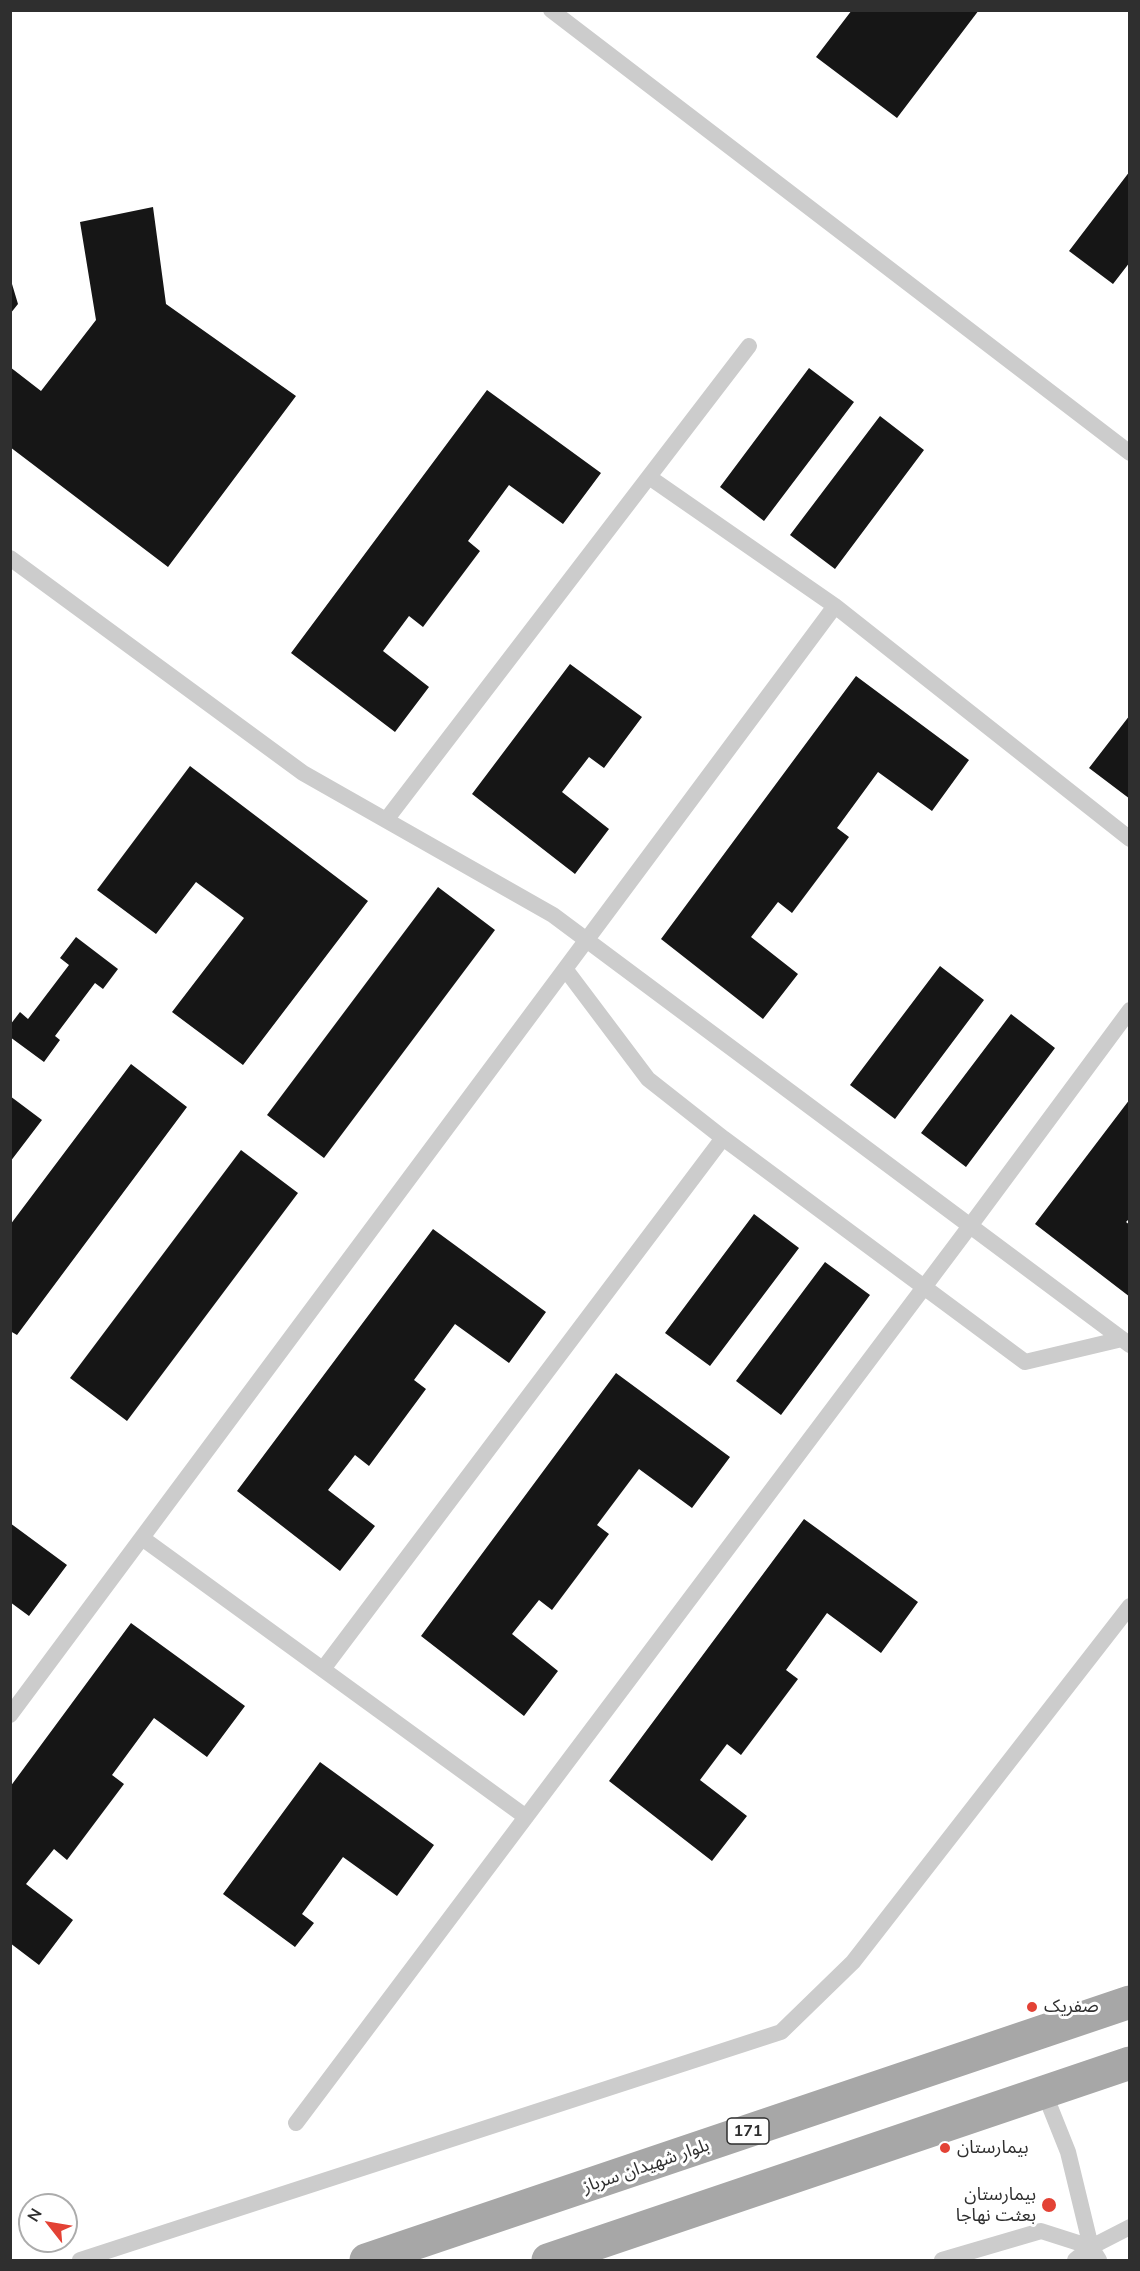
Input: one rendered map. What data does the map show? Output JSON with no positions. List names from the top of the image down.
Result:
{
  "streets": {
    "main road": ["171", "بلوار شهیدان سرباز"]
  },
  "places": ["صفریک", "بیمارستان", "بیمارستان بعثت نهاجا"],
  "north": "top left"
}
